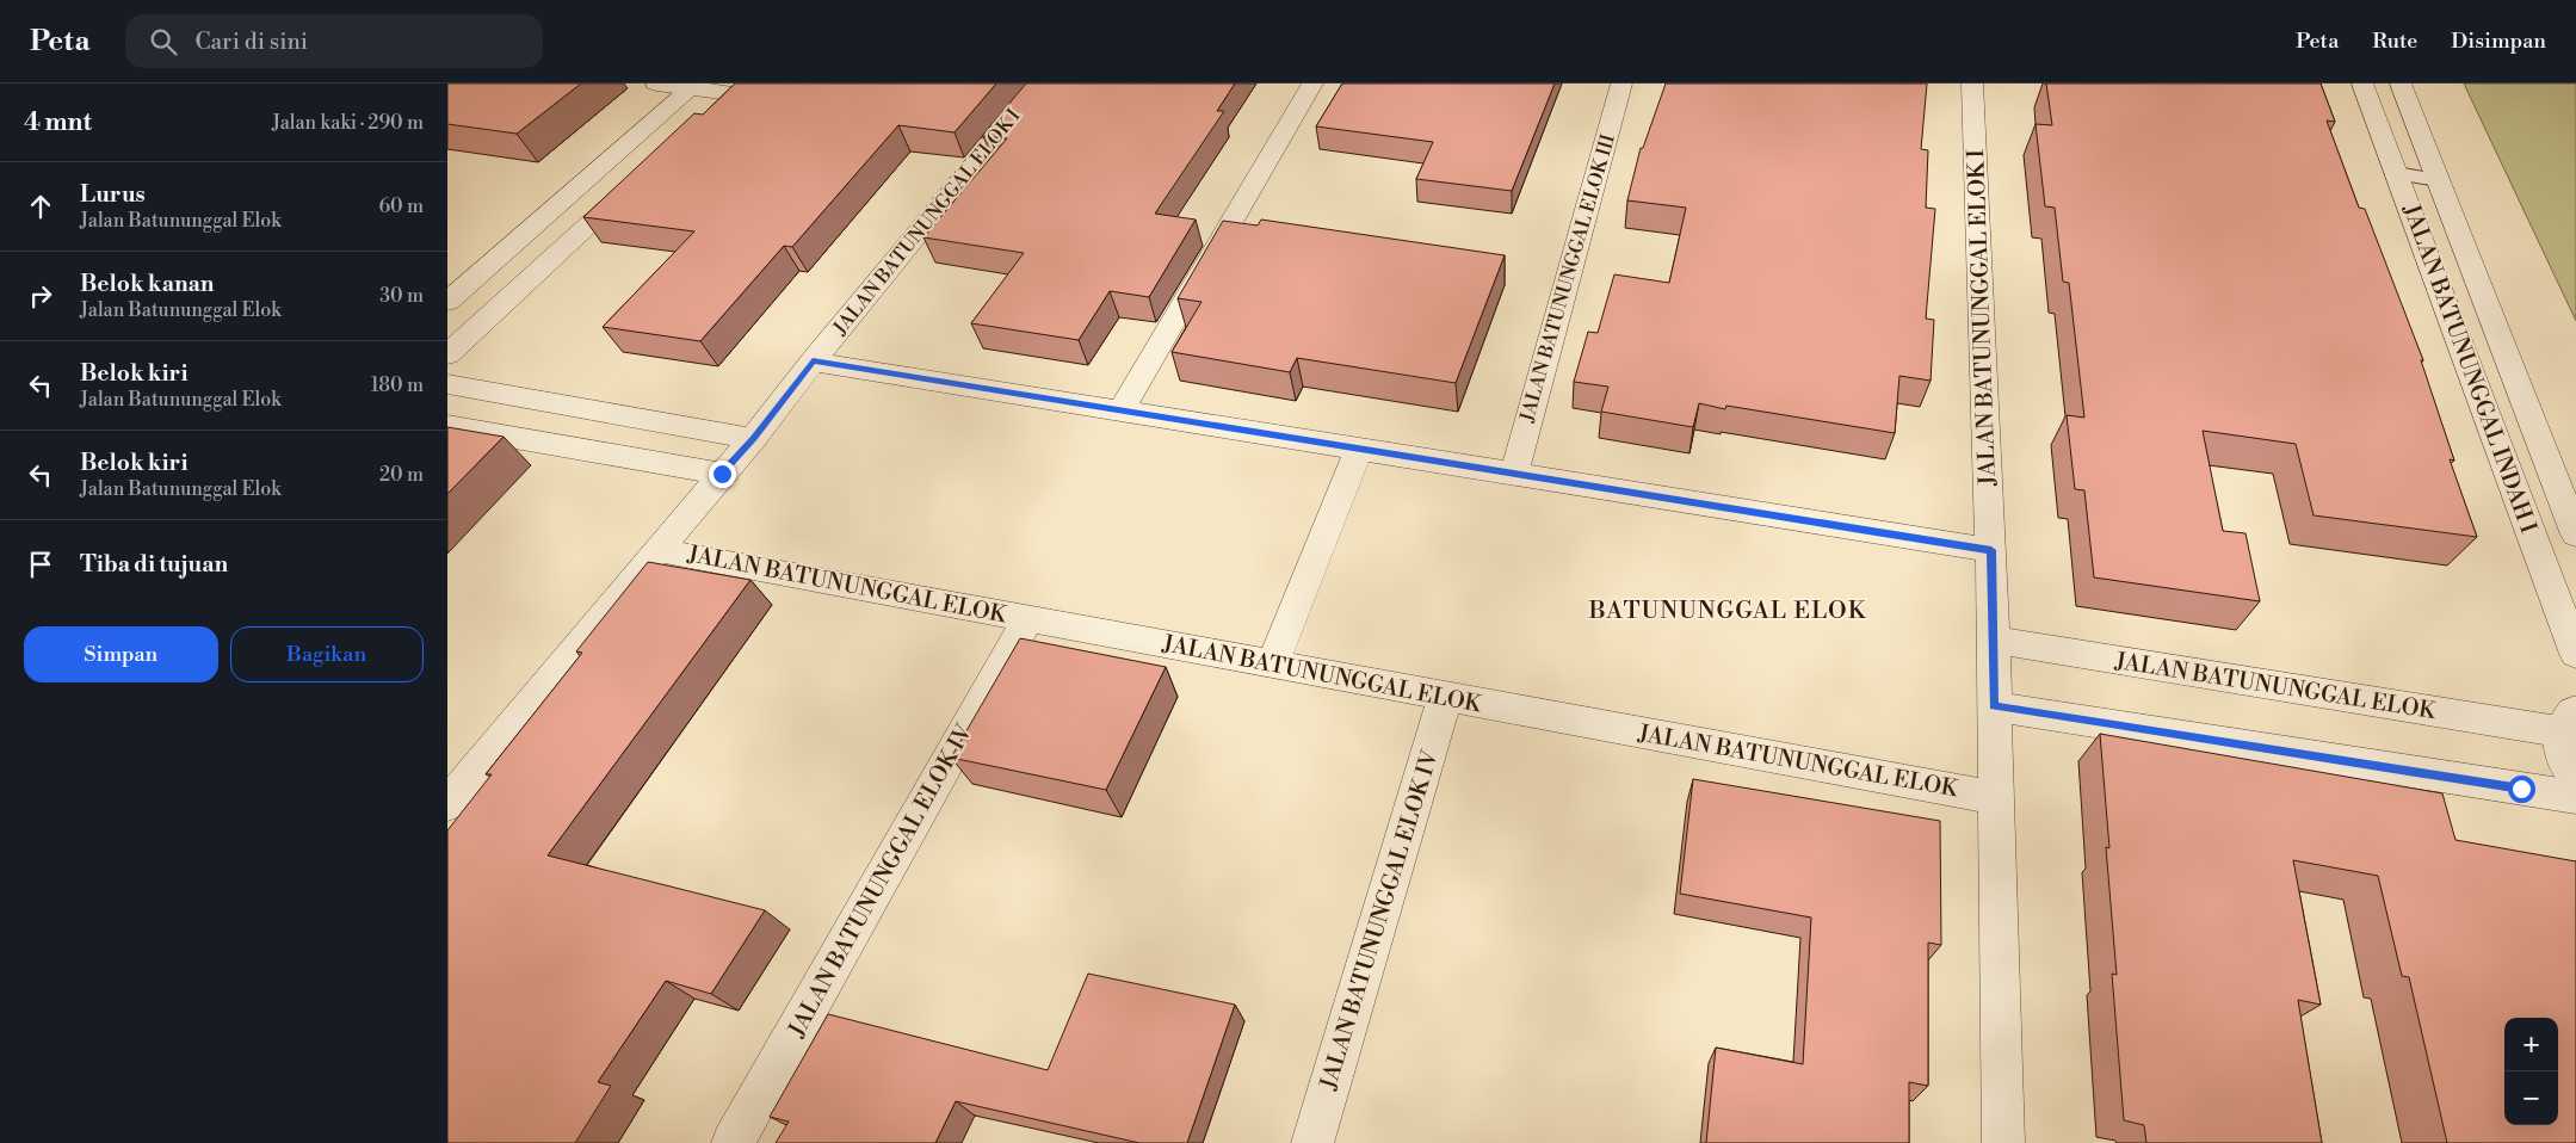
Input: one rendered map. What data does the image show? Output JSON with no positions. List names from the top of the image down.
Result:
{
  "streets": {
    "street": [
      "JALAN BATUNUNGGAL ELOK I",
      "JALAN BATUNUNGGAL ELOK III",
      "JALAN BATUNUNGGAL INDAH I",
      "JALAN BATUNUNGGAL ELOK",
      "JALAN BATUNUNGGAL ELOK IV"
    ]
  },
  "crossings": [
    ["JALAN BATUNUNGGAL ELOK I", "JALAN BATUNUNGGAL ELOK"],
    ["JALAN BATUNUNGGAL ELOK", "JALAN BATUNUNGGAL ELOK IV"]
  ],
  "districts": ["BATUNUNGGAL ELOK"],
  "page": {
    "header": "Peta",
    "search": "Cari di sini",
    "nav": ["Peta", "Rute", "Disimpan"],
    "heading": ["4 mnt", "Jalan kaki · 290 m"],
    "list": [
      ["Lurus", "Jalan Batununggal Elok", "60 m"],
      ["Belok kanan", "Jalan Batununggal Elok", "30 m"],
      ["Belok kiri", "Jalan Batununggal Elok", "180 m"],
      ["Belok kiri", "Jalan Batununggal Elok", "20 m"],
      "Tiba di tujuan"
    ],
    "buttons": ["Simpan", "Bagikan"],
    "map_buttons": ["+", "−"]
  }
}
